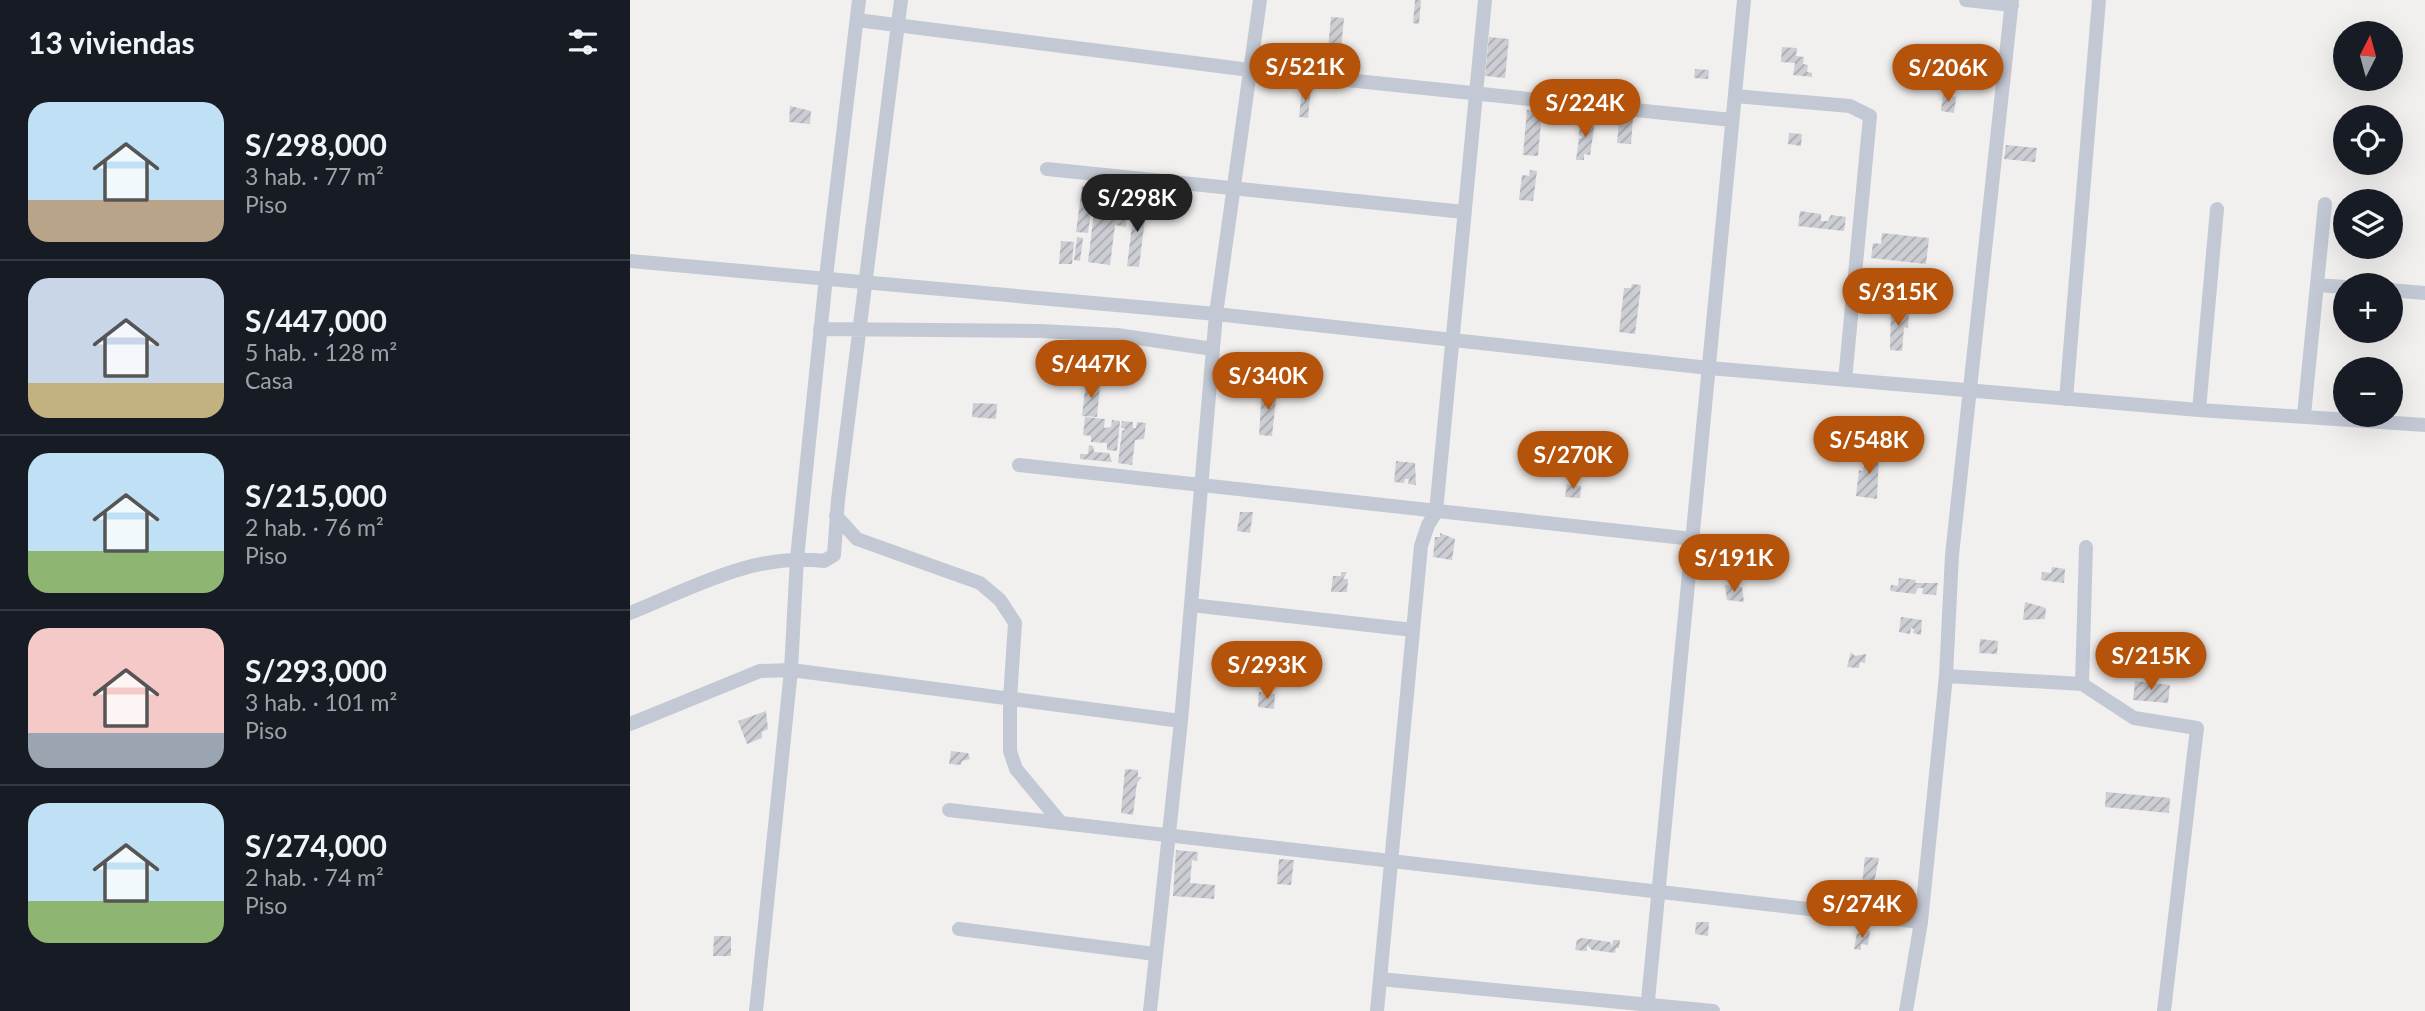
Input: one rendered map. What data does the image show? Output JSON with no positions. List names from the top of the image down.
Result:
{
  "north": "top",
  "page": {
    "heading": "13 viviendas",
    "map_buttons": ["+", "−"],
    "price": [
      "S/521K",
      "S/206K",
      "S/224K",
      "S/298K",
      "S/315K",
      "S/447K",
      "S/340K",
      "S/548K",
      "S/270K",
      "S/191K",
      "S/215K",
      "S/293K",
      "S/274K"
    ],
    "list": [
      {
        "name": "S/298,000",
        "note": "3 hab. · 77 m² · Piso"
      },
      {
        "name": "S/447,000",
        "note": "5 hab. · 128 m² · Casa"
      },
      {
        "name": "S/215,000",
        "note": "2 hab. · 76 m² · Piso"
      },
      {
        "name": "S/293,000",
        "note": "3 hab. · 101 m² · Piso"
      },
      {
        "name": "S/274,000",
        "note": "2 hab. · 74 m² · Piso"
      }
    ]
  }
}
